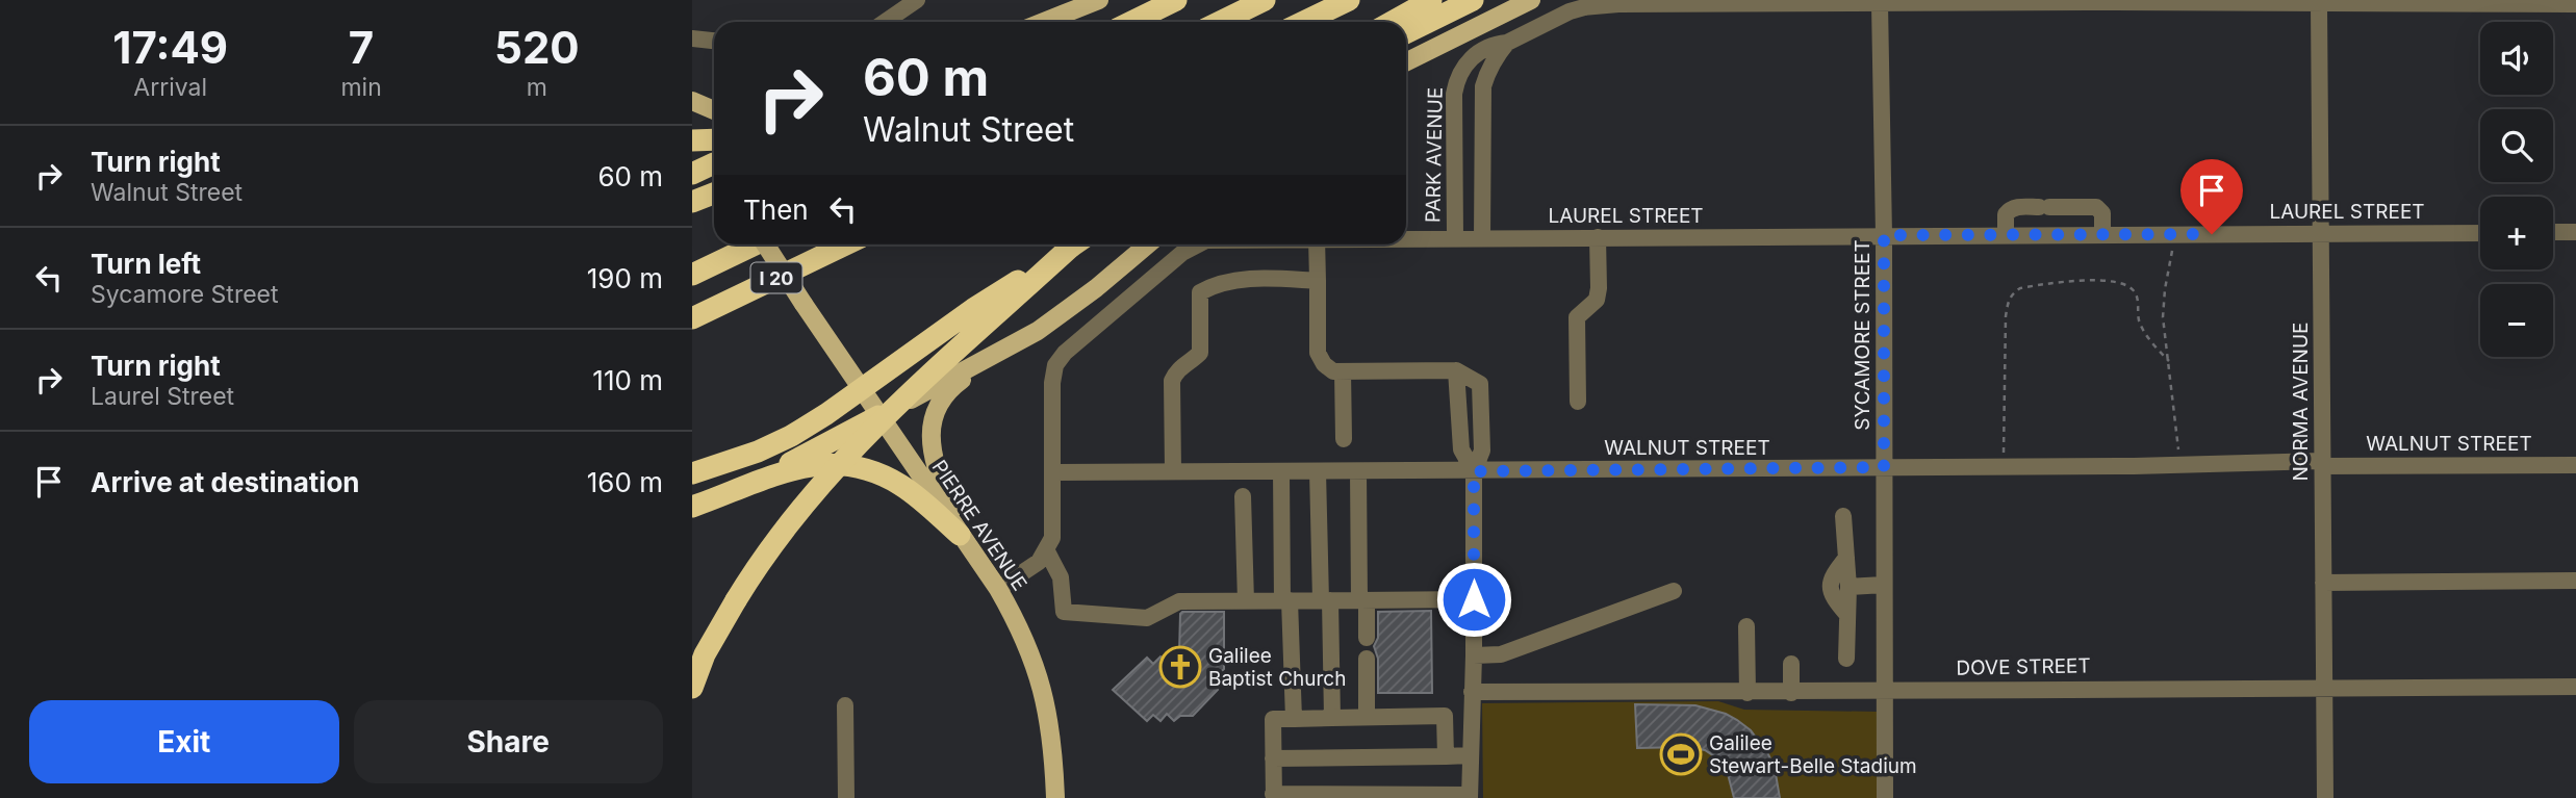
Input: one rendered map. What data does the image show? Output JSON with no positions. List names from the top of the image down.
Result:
{
  "streets": {
    "highway": ["I 20"],
    "main road": ["PIERRE AVENUE"],
    "street": [
      "PARK AVENUE",
      "LAUREL STREET",
      "SYCAMORE STREET",
      "NORMA AVENUE",
      "WALNUT STREET",
      "DOVE STREET"
    ]
  },
  "crossings": [
    ["PARK AVENUE", "LAUREL STREET"],
    ["PARK AVENUE", "SYCAMORE STREET"],
    ["PARK AVENUE", "NORMA AVENUE"],
    ["LAUREL STREET", "SYCAMORE STREET"],
    ["LAUREL STREET", "NORMA AVENUE"],
    ["LAUREL STREET", "WALNUT STREET"],
    ["SYCAMORE STREET", "WALNUT STREET"],
    ["SYCAMORE STREET", "DOVE STREET"],
    ["NORMA AVENUE", "WALNUT STREET"],
    ["NORMA AVENUE", "DOVE STREET"]
  ],
  "places": {
    "church": ["Galilee Baptist Church"],
    "sports": ["Galilee Stewart-Belle Stadium"]
  },
  "page": {
    "eta": [
      "17:49",
      "Arrival",
      "7",
      "min",
      "520",
      "m"
    ],
    "map_buttons": ["+", "−"],
    "turn": ["60 m", "Walnut Street"],
    "list": [
      {
        "name": "Turn right",
        "note": "Walnut Street",
        "value": "60 m"
      },
      {
        "name": "Turn left",
        "note": "Sycamore Street",
        "value": "190 m"
      },
      {
        "name": "Turn right",
        "note": "Laurel Street",
        "value": "110 m"
      },
      {
        "name": "Arrive at destination",
        "value": "160 m"
      }
    ],
    "then": "Then",
    "buttons": ["Exit", "Share"]
  }
}
